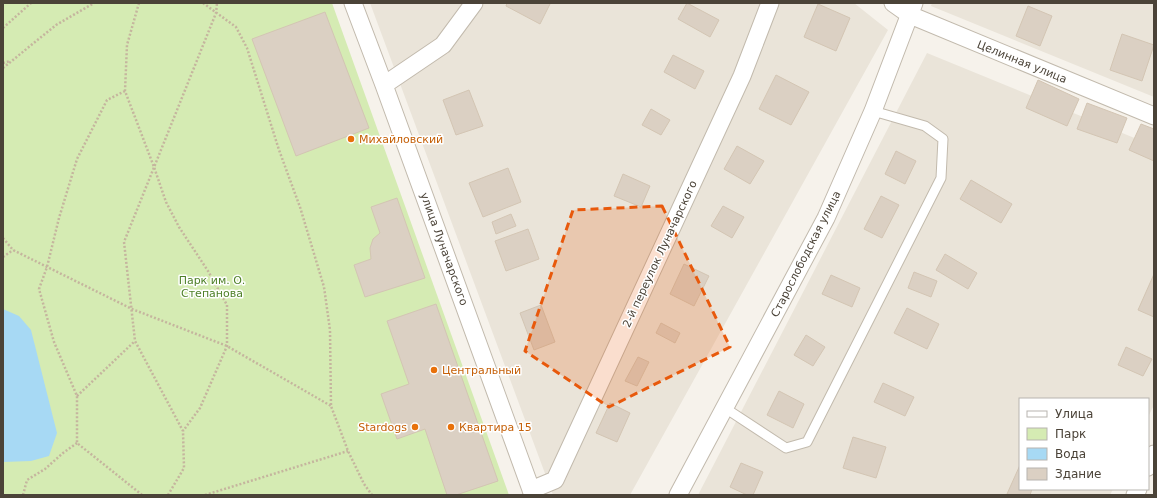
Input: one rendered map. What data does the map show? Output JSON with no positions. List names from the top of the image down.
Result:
{
  "streets": {
    "street": [
      "Целинная улица",
      "улица Луначарского",
      "2-й переулок Луначарского",
      "Старослободская улица"
    ]
  },
  "crossings": [
    ["Целинная улица", "Старослободская улица"],
    ["улица Луначарского", "2-й переулок Луначарского"]
  ],
  "parks": ["Парк им. О. Степанова"],
  "places": [
    "Михайловский",
    "Центральный",
    "Stardogs",
    "Квартира 15"
  ],
  "legend": [
    "Улица",
    "Парк",
    "Вода",
    "Здание"
  ]
}
